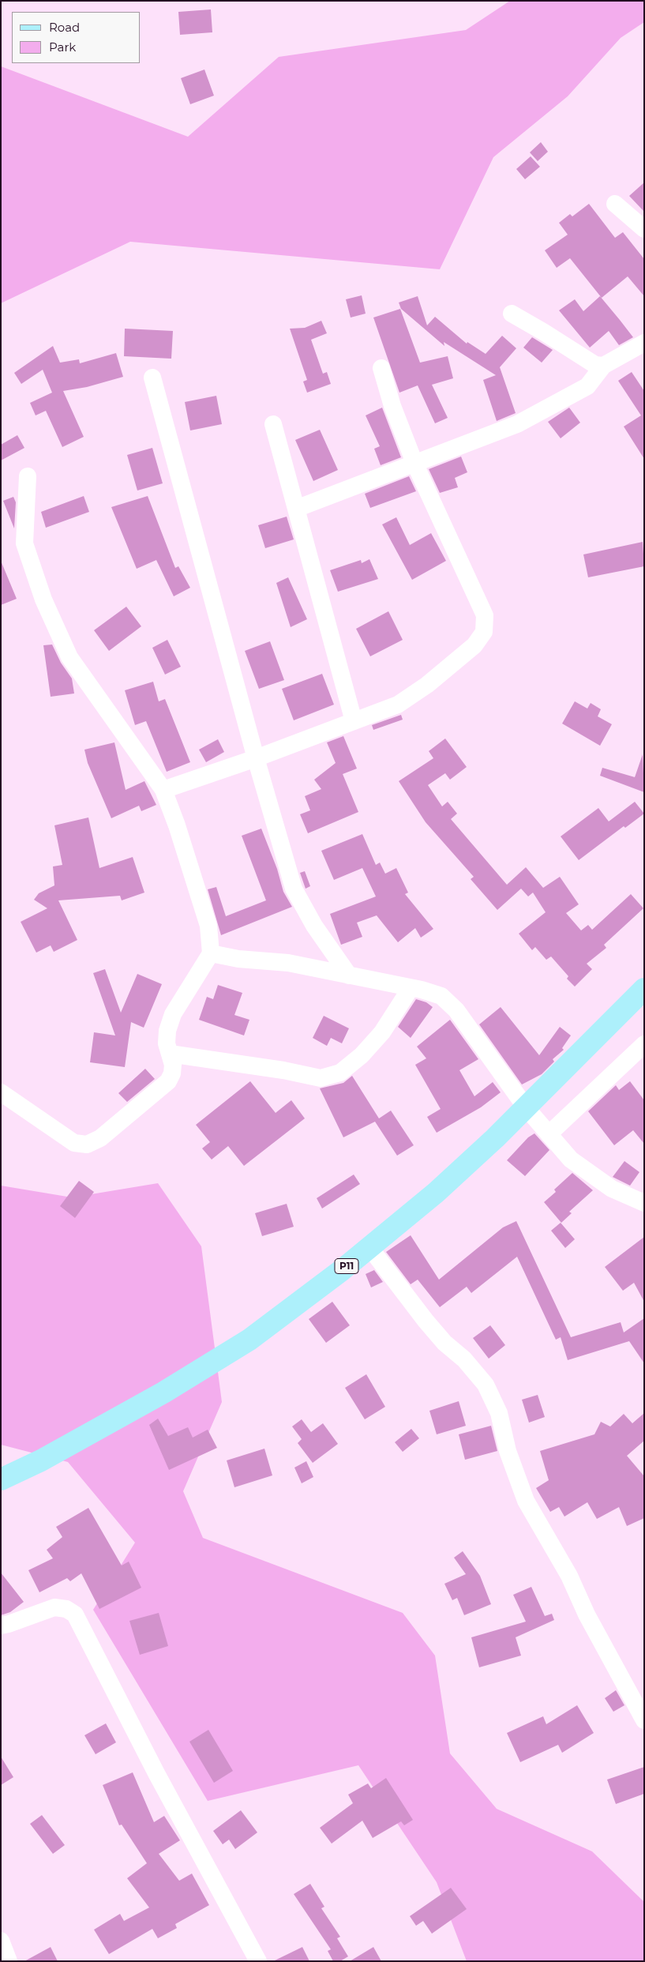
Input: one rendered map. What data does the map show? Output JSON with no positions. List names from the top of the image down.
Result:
{
  "streets": {
    "main road": ["P11"]
  },
  "legend": ["Road", "Park"]
}
